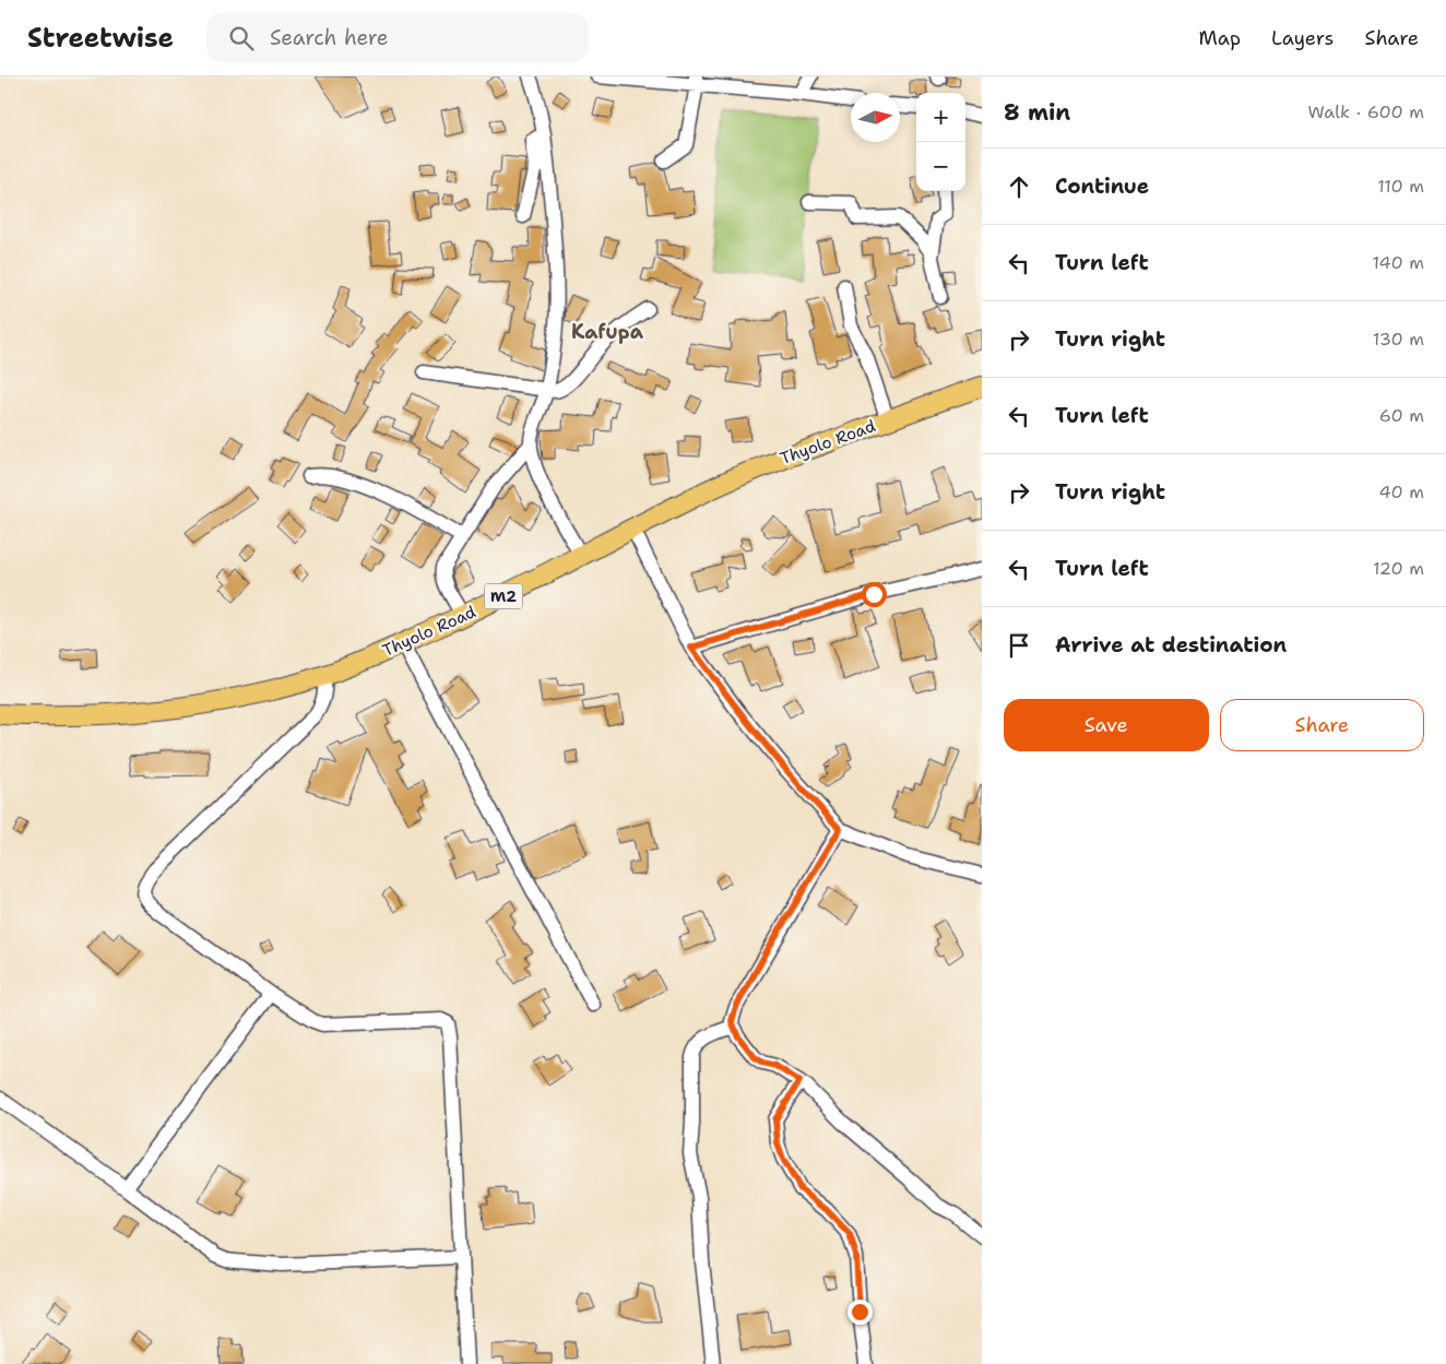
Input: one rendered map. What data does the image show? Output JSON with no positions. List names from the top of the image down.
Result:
{
  "streets": {
    "highway": ["Thyolo Road", "M2"]
  },
  "districts": ["Kafupa"],
  "north": "right",
  "page": {
    "header": "Streetwise",
    "search": "Search here",
    "nav": ["Map", "Layers", "Share"],
    "heading": ["8 min", "Walk · 600 m"],
    "map_buttons": ["+", "−"],
    "list": [
      ["Continue", "110 m"],
      ["Turn left", "140 m"],
      ["Turn right", "130 m"],
      ["Turn left", "60 m"],
      ["Turn right", "40 m"],
      ["Turn left", "120 m"],
      "Arrive at destination"
    ],
    "buttons": ["Save", "Share"]
  }
}
